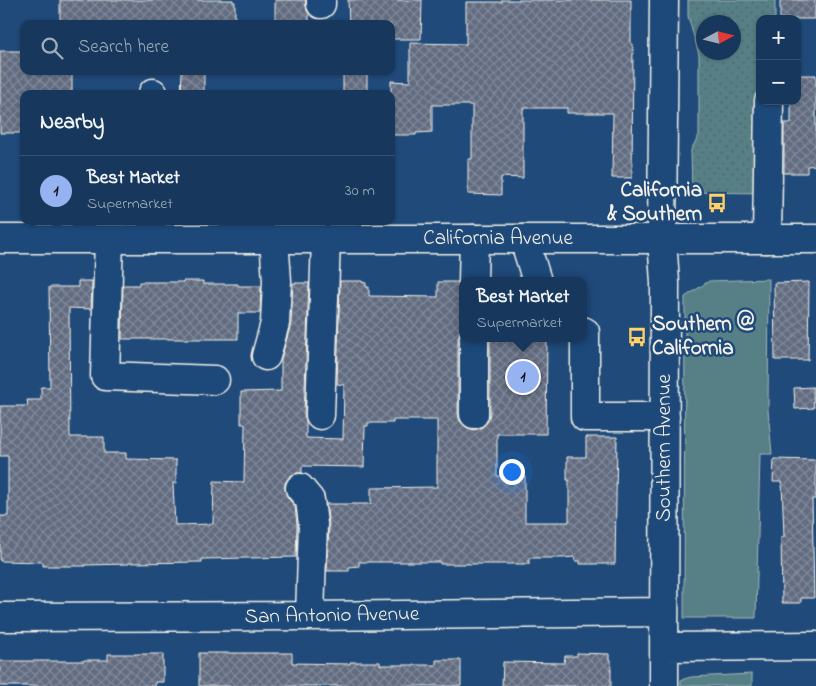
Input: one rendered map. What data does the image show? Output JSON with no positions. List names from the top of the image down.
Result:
{
  "streets": {
    "street": ["California Avenue", "Southern Avenue", "San Antonio Avenue"]
  },
  "crossings": [
    ["California Avenue", "Southern Avenue"],
    ["Southern Avenue", "San Antonio Avenue"]
  ],
  "places": {
    "bus stop": ["California & Southern", "Southern @ California"]
  },
  "north": "right",
  "page": {
    "map_buttons": ["+", "−"],
    "search": "Search here",
    "heading": "Nearby",
    "list": [
      {
        "mark": "1",
        "name": "Best Market",
        "note": "Supermarket",
        "value": "30 m"
      }
    ],
    "popup": ["Best Market", "Supermarket"],
    "pins": "1"
  }
}
